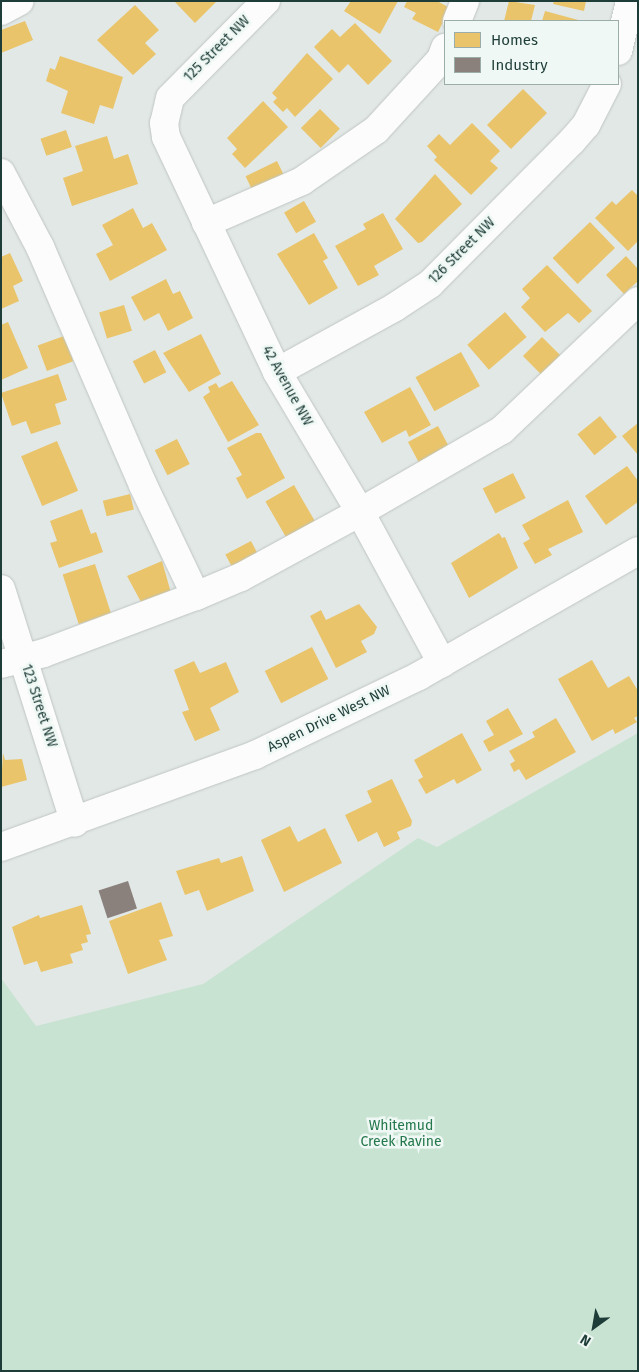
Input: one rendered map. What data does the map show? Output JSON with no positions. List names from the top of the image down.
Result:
{
  "streets": {
    "street": [
      "125 Street NW",
      "126 Street NW",
      "42 Avenue NW",
      "123 Street NW",
      "Aspen Drive West NW"
    ]
  },
  "crossings": [
    ["125 Street NW", "42 Avenue NW"],
    ["126 Street NW", "42 Avenue NW"],
    ["42 Avenue NW", "Aspen Drive West NW"],
    ["123 Street NW", "Aspen Drive West NW"]
  ],
  "parks": ["Whitemud Creek Ravine"],
  "legend": ["Homes", "Industry"],
  "north": "bottom left"
}
